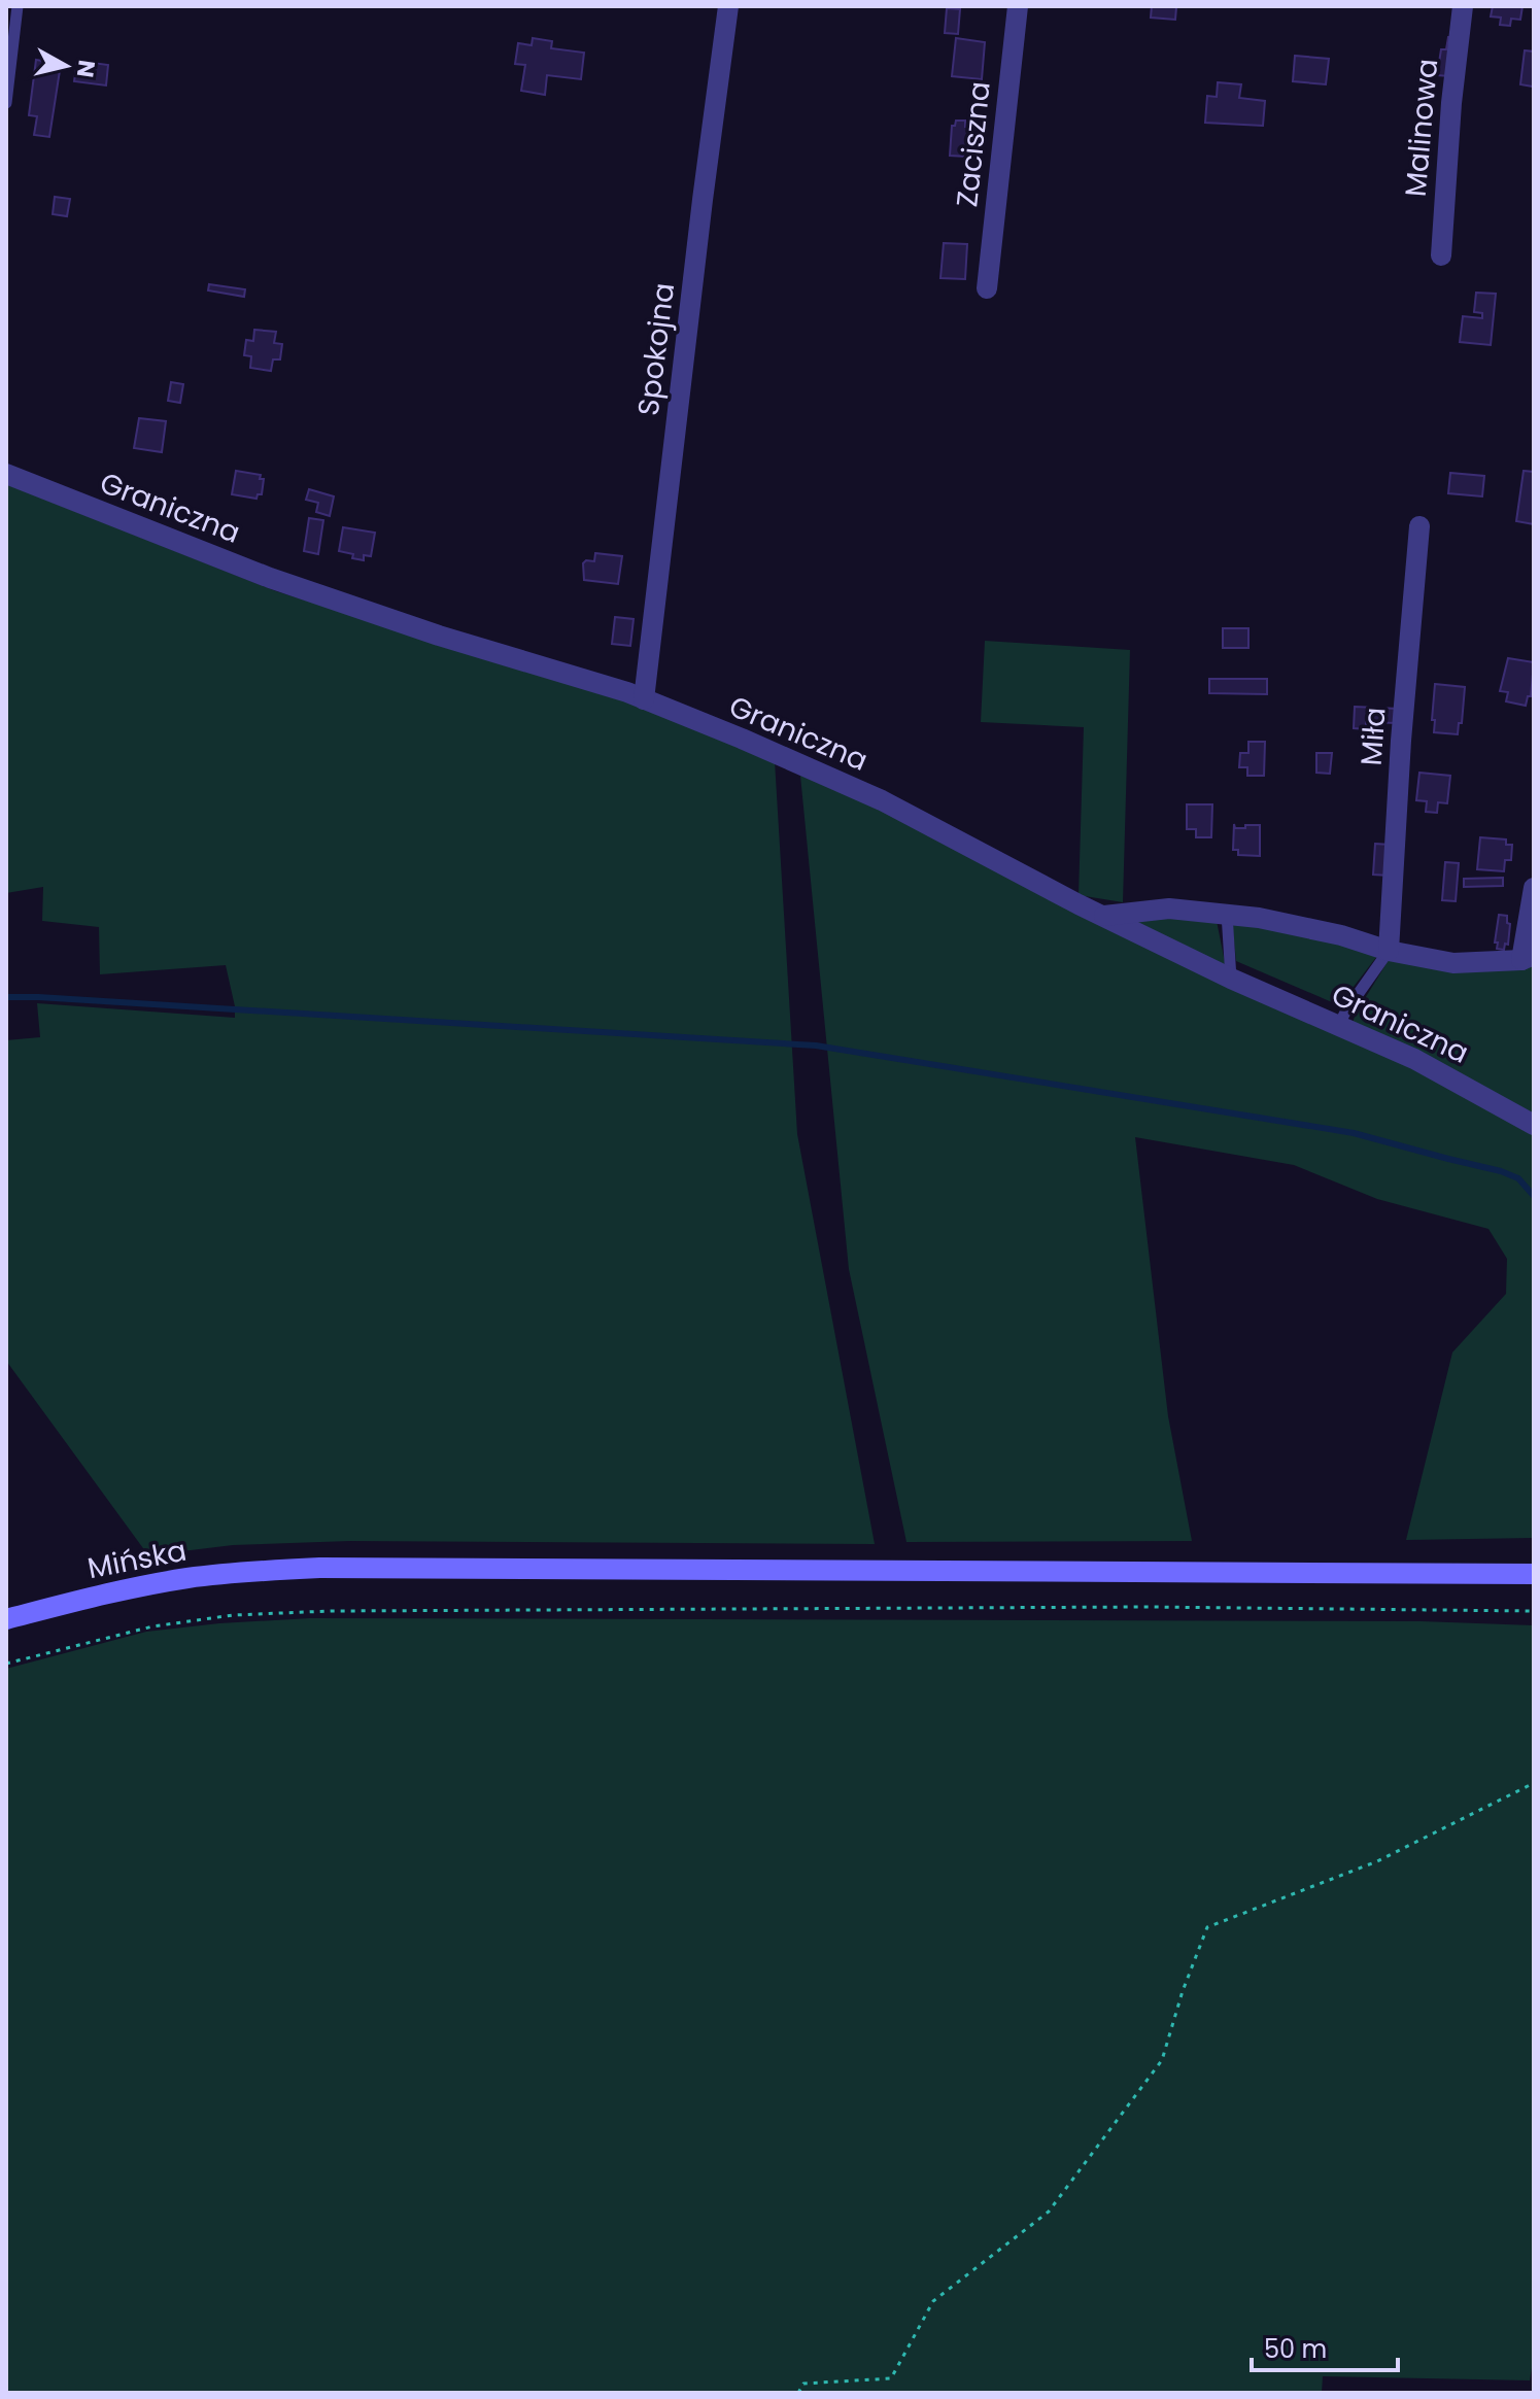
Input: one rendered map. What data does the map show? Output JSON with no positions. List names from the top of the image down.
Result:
{
  "streets": {
    "main road": ["Mińska"],
    "street": [
      "Malinowa",
      "Zaciszna",
      "Spokojna",
      "Graniczna",
      "Miła"
    ]
  },
  "crossings": [
    ["Spokojna", "Graniczna"]
  ],
  "scale_bar": "50 m",
  "north": "right"
}
